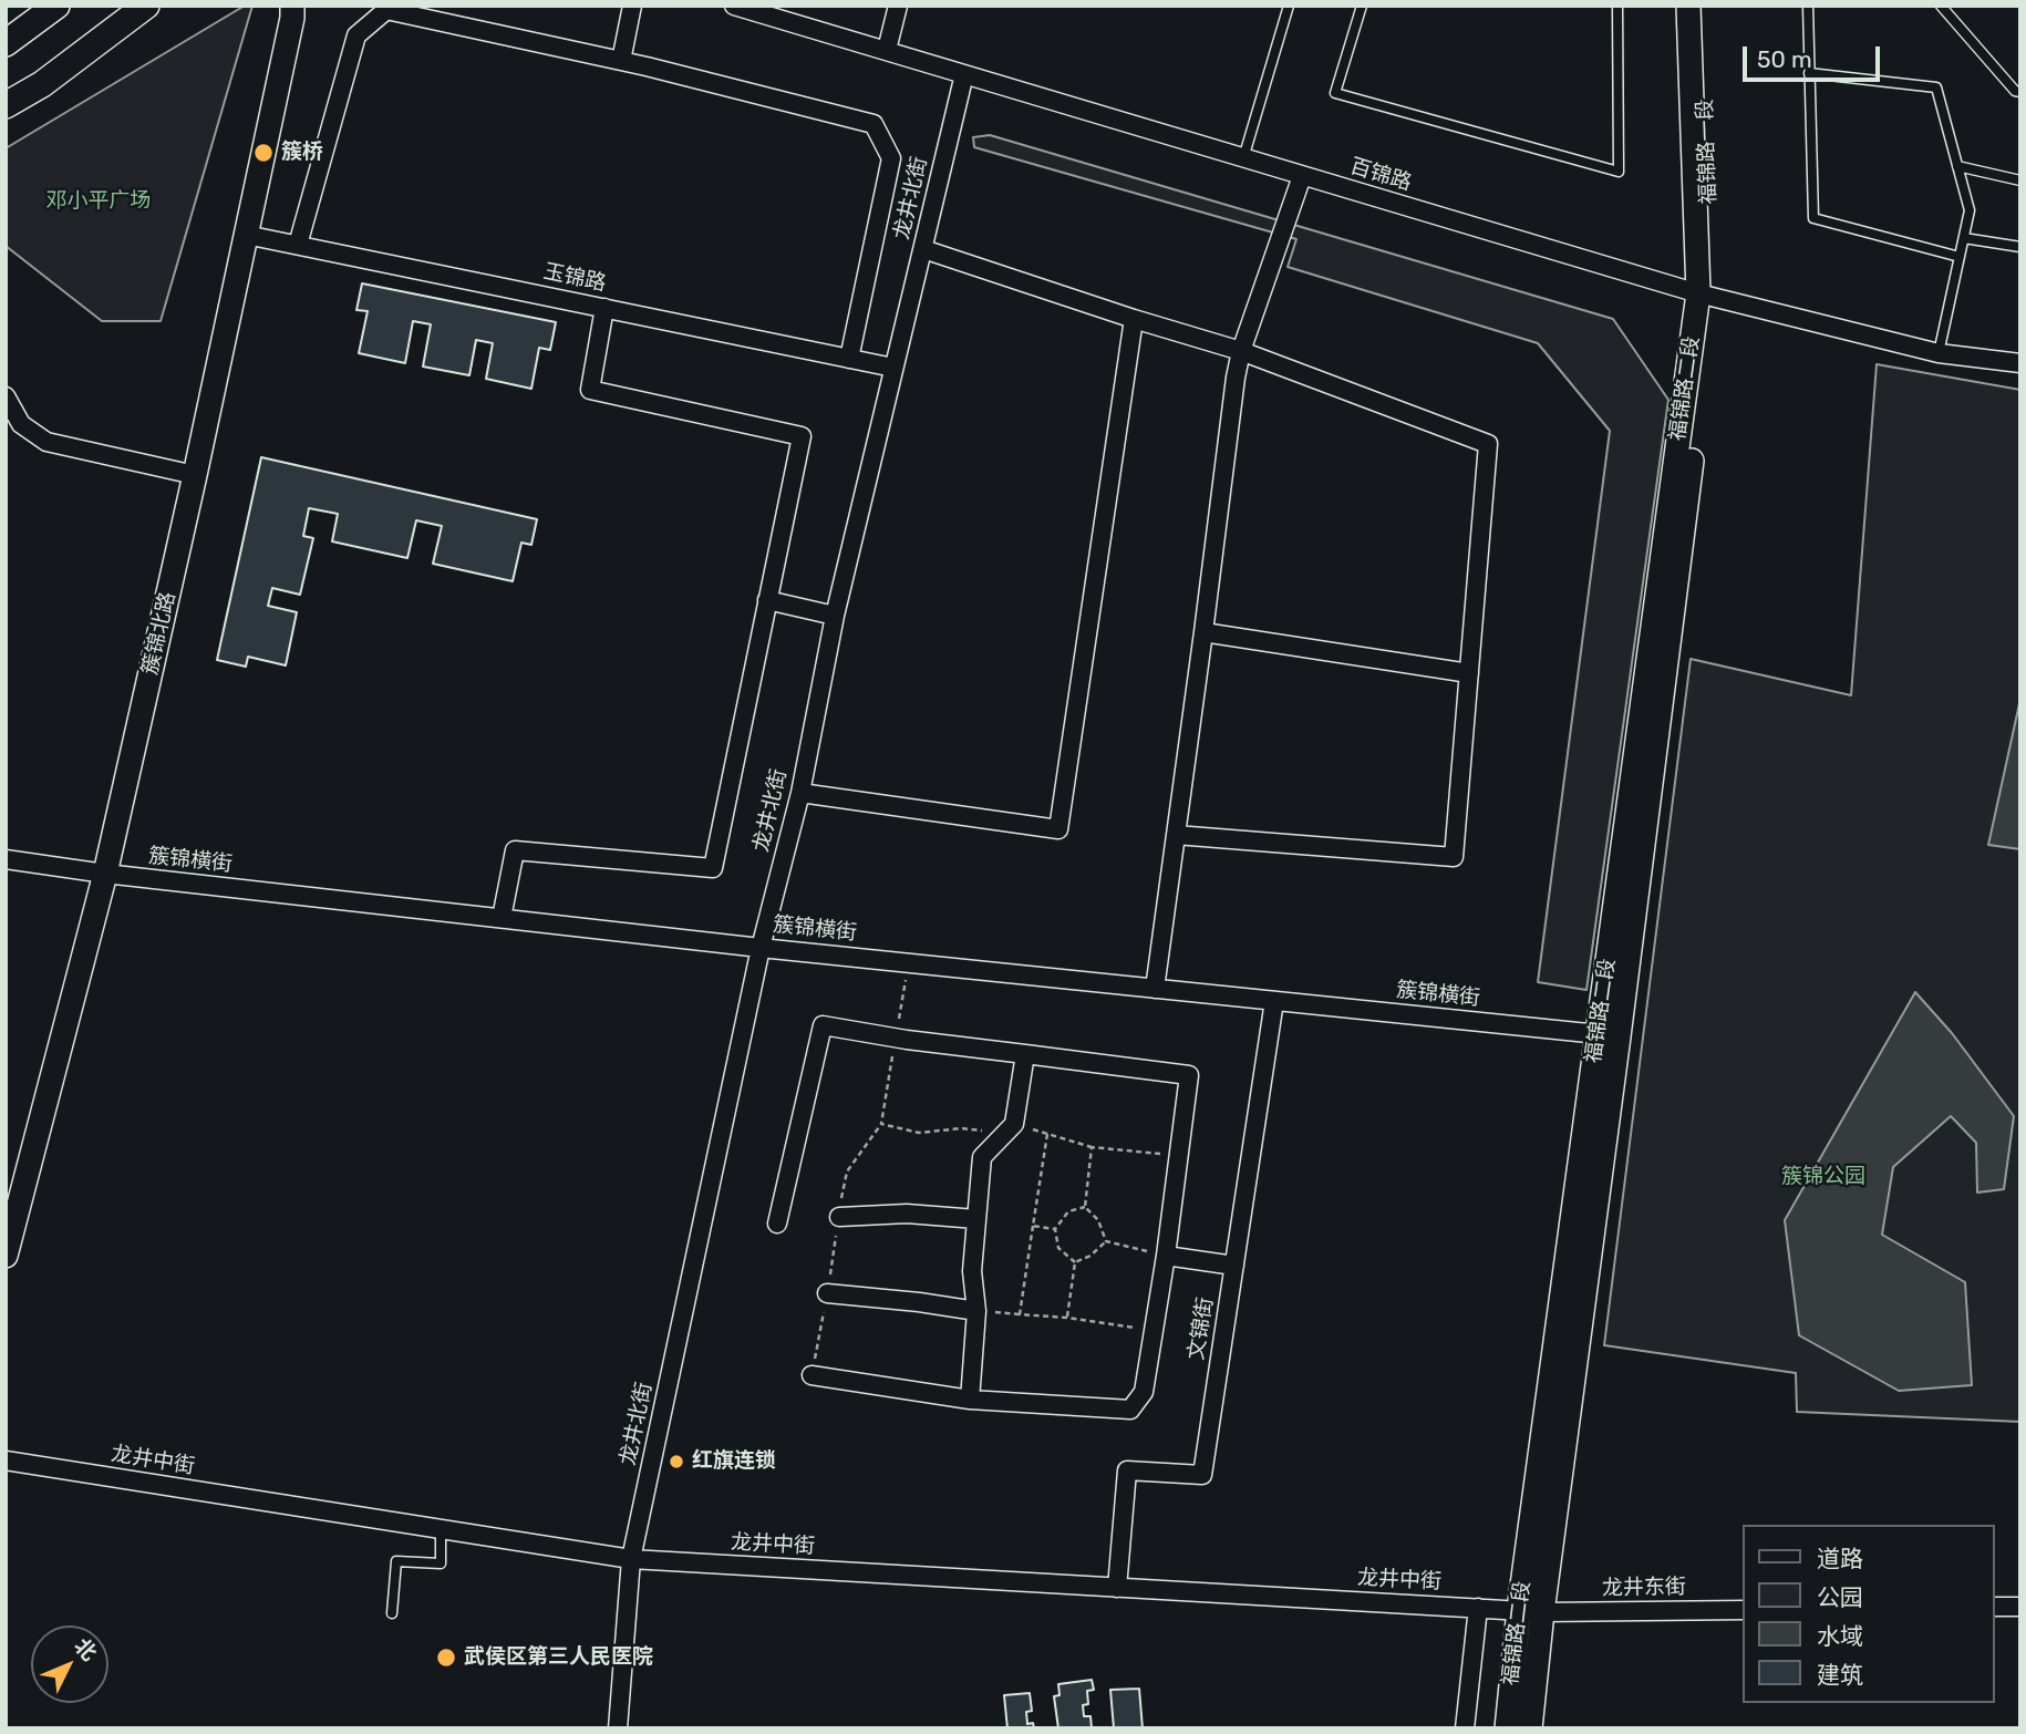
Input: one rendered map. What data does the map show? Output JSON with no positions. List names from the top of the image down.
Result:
{
  "streets": {
    "street": [
      "福锦路一段",
      "百锦路",
      "龙井北街",
      "玉锦路",
      "福锦路二段",
      "簇锦北路",
      "簇锦横街",
      "文锦街",
      "龙井中街",
      "龙井东街"
    ]
  },
  "crossings": [
    ["福锦路一段", "百锦路"],
    ["福锦路一段", "福锦路二段"],
    ["百锦路", "龙井北街"],
    ["百锦路", "福锦路二段"],
    ["龙井北街", "玉锦路"],
    ["龙井北街", "簇锦横街"],
    ["龙井北街", "龙井中街"],
    ["玉锦路", "簇锦北路"],
    ["福锦路二段", "簇锦横街"],
    ["福锦路二段", "龙井中街"],
    ["福锦路二段", "龙井东街"],
    ["簇锦北路", "簇锦横街"],
    ["簇锦横街", "文锦街"],
    ["文锦街", "龙井中街"],
    ["龙井中街", "龙井东街"]
  ],
  "parks": ["邓小平广场", "簇锦公园"],
  "places": ["簇桥", "红旗连锁", "武侯区第三人民医院"],
  "legend": [
    "道路",
    "公园",
    "水域",
    "建筑"
  ],
  "scale_bar": "50 m",
  "north": "top right"
}
